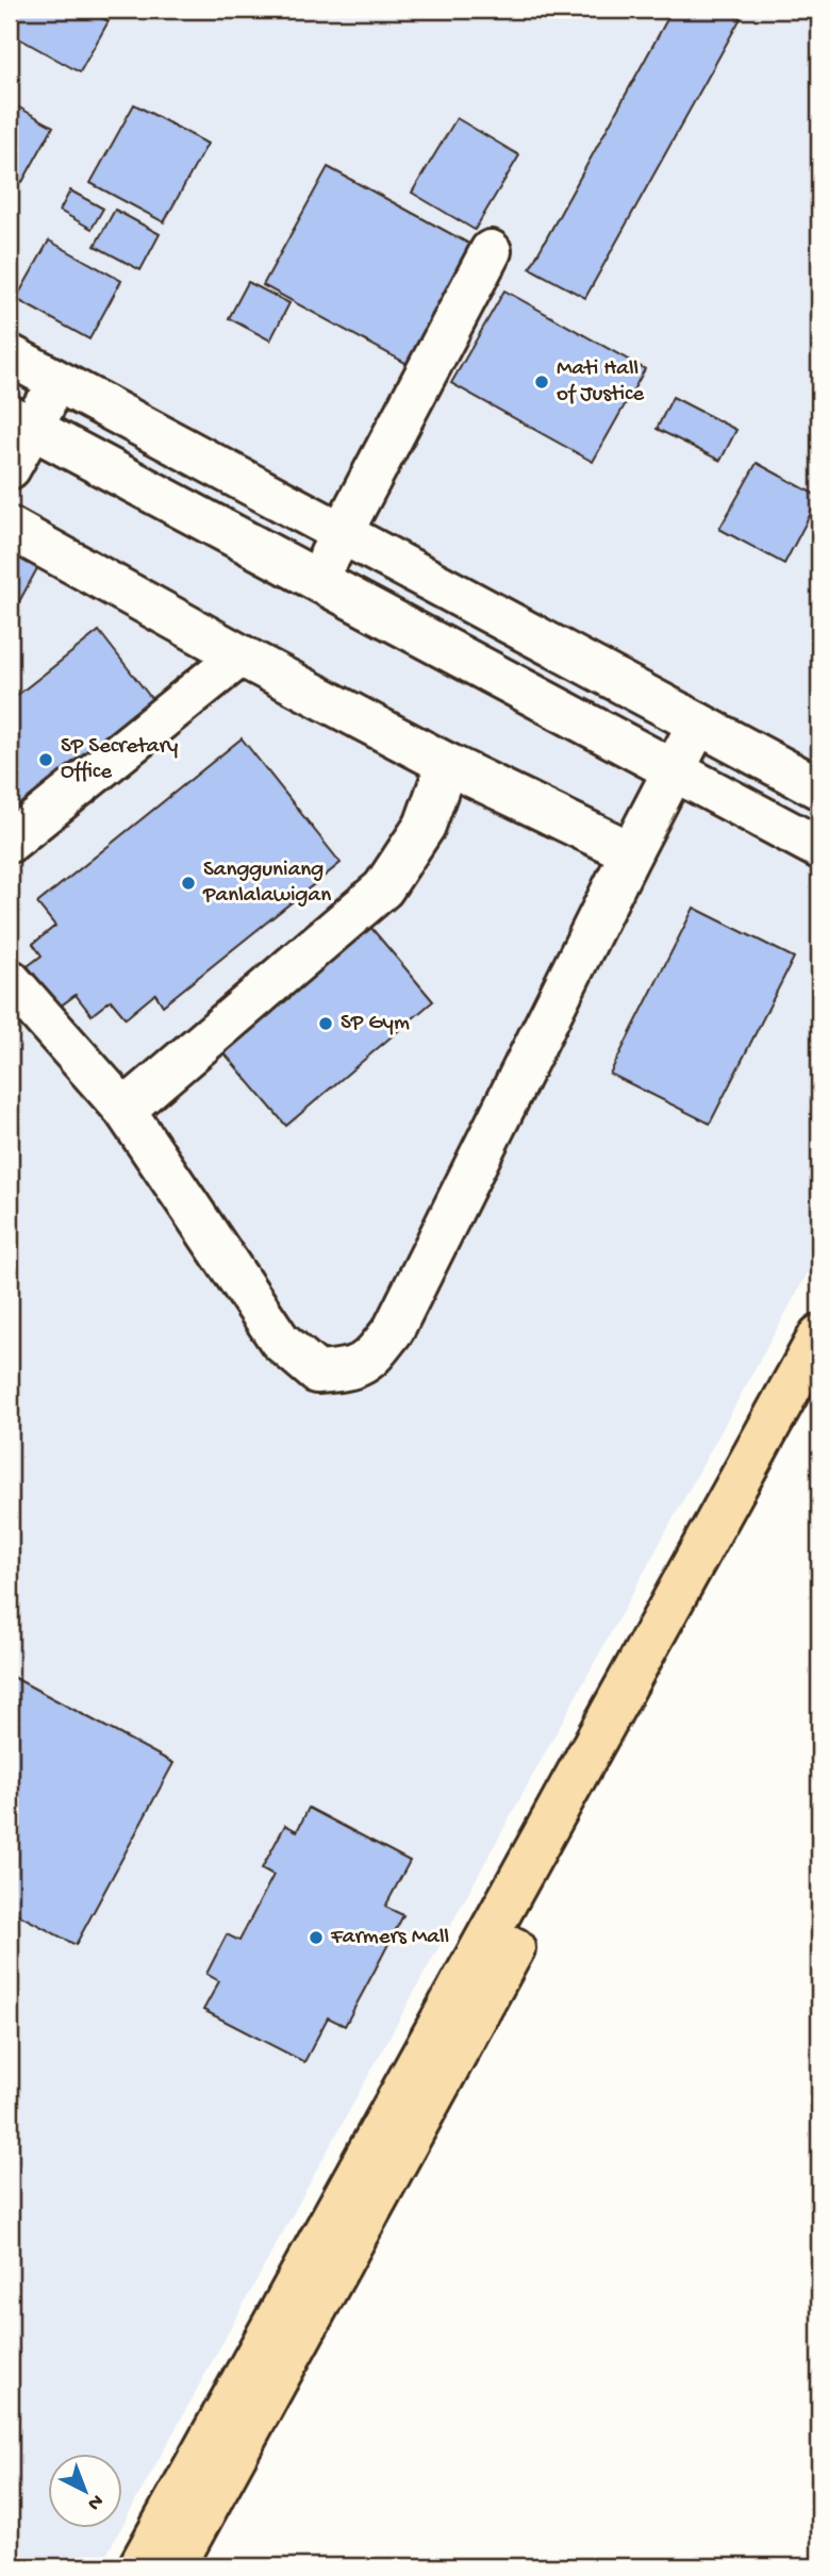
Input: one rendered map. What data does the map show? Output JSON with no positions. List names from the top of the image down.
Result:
{
  "places": [
    "Mati Hall of Justice",
    "SP Secretary Office",
    "Sangguniang Panlalawigan",
    "SP Gym",
    "Farmers Mall"
  ],
  "north": "bottom right"
}
